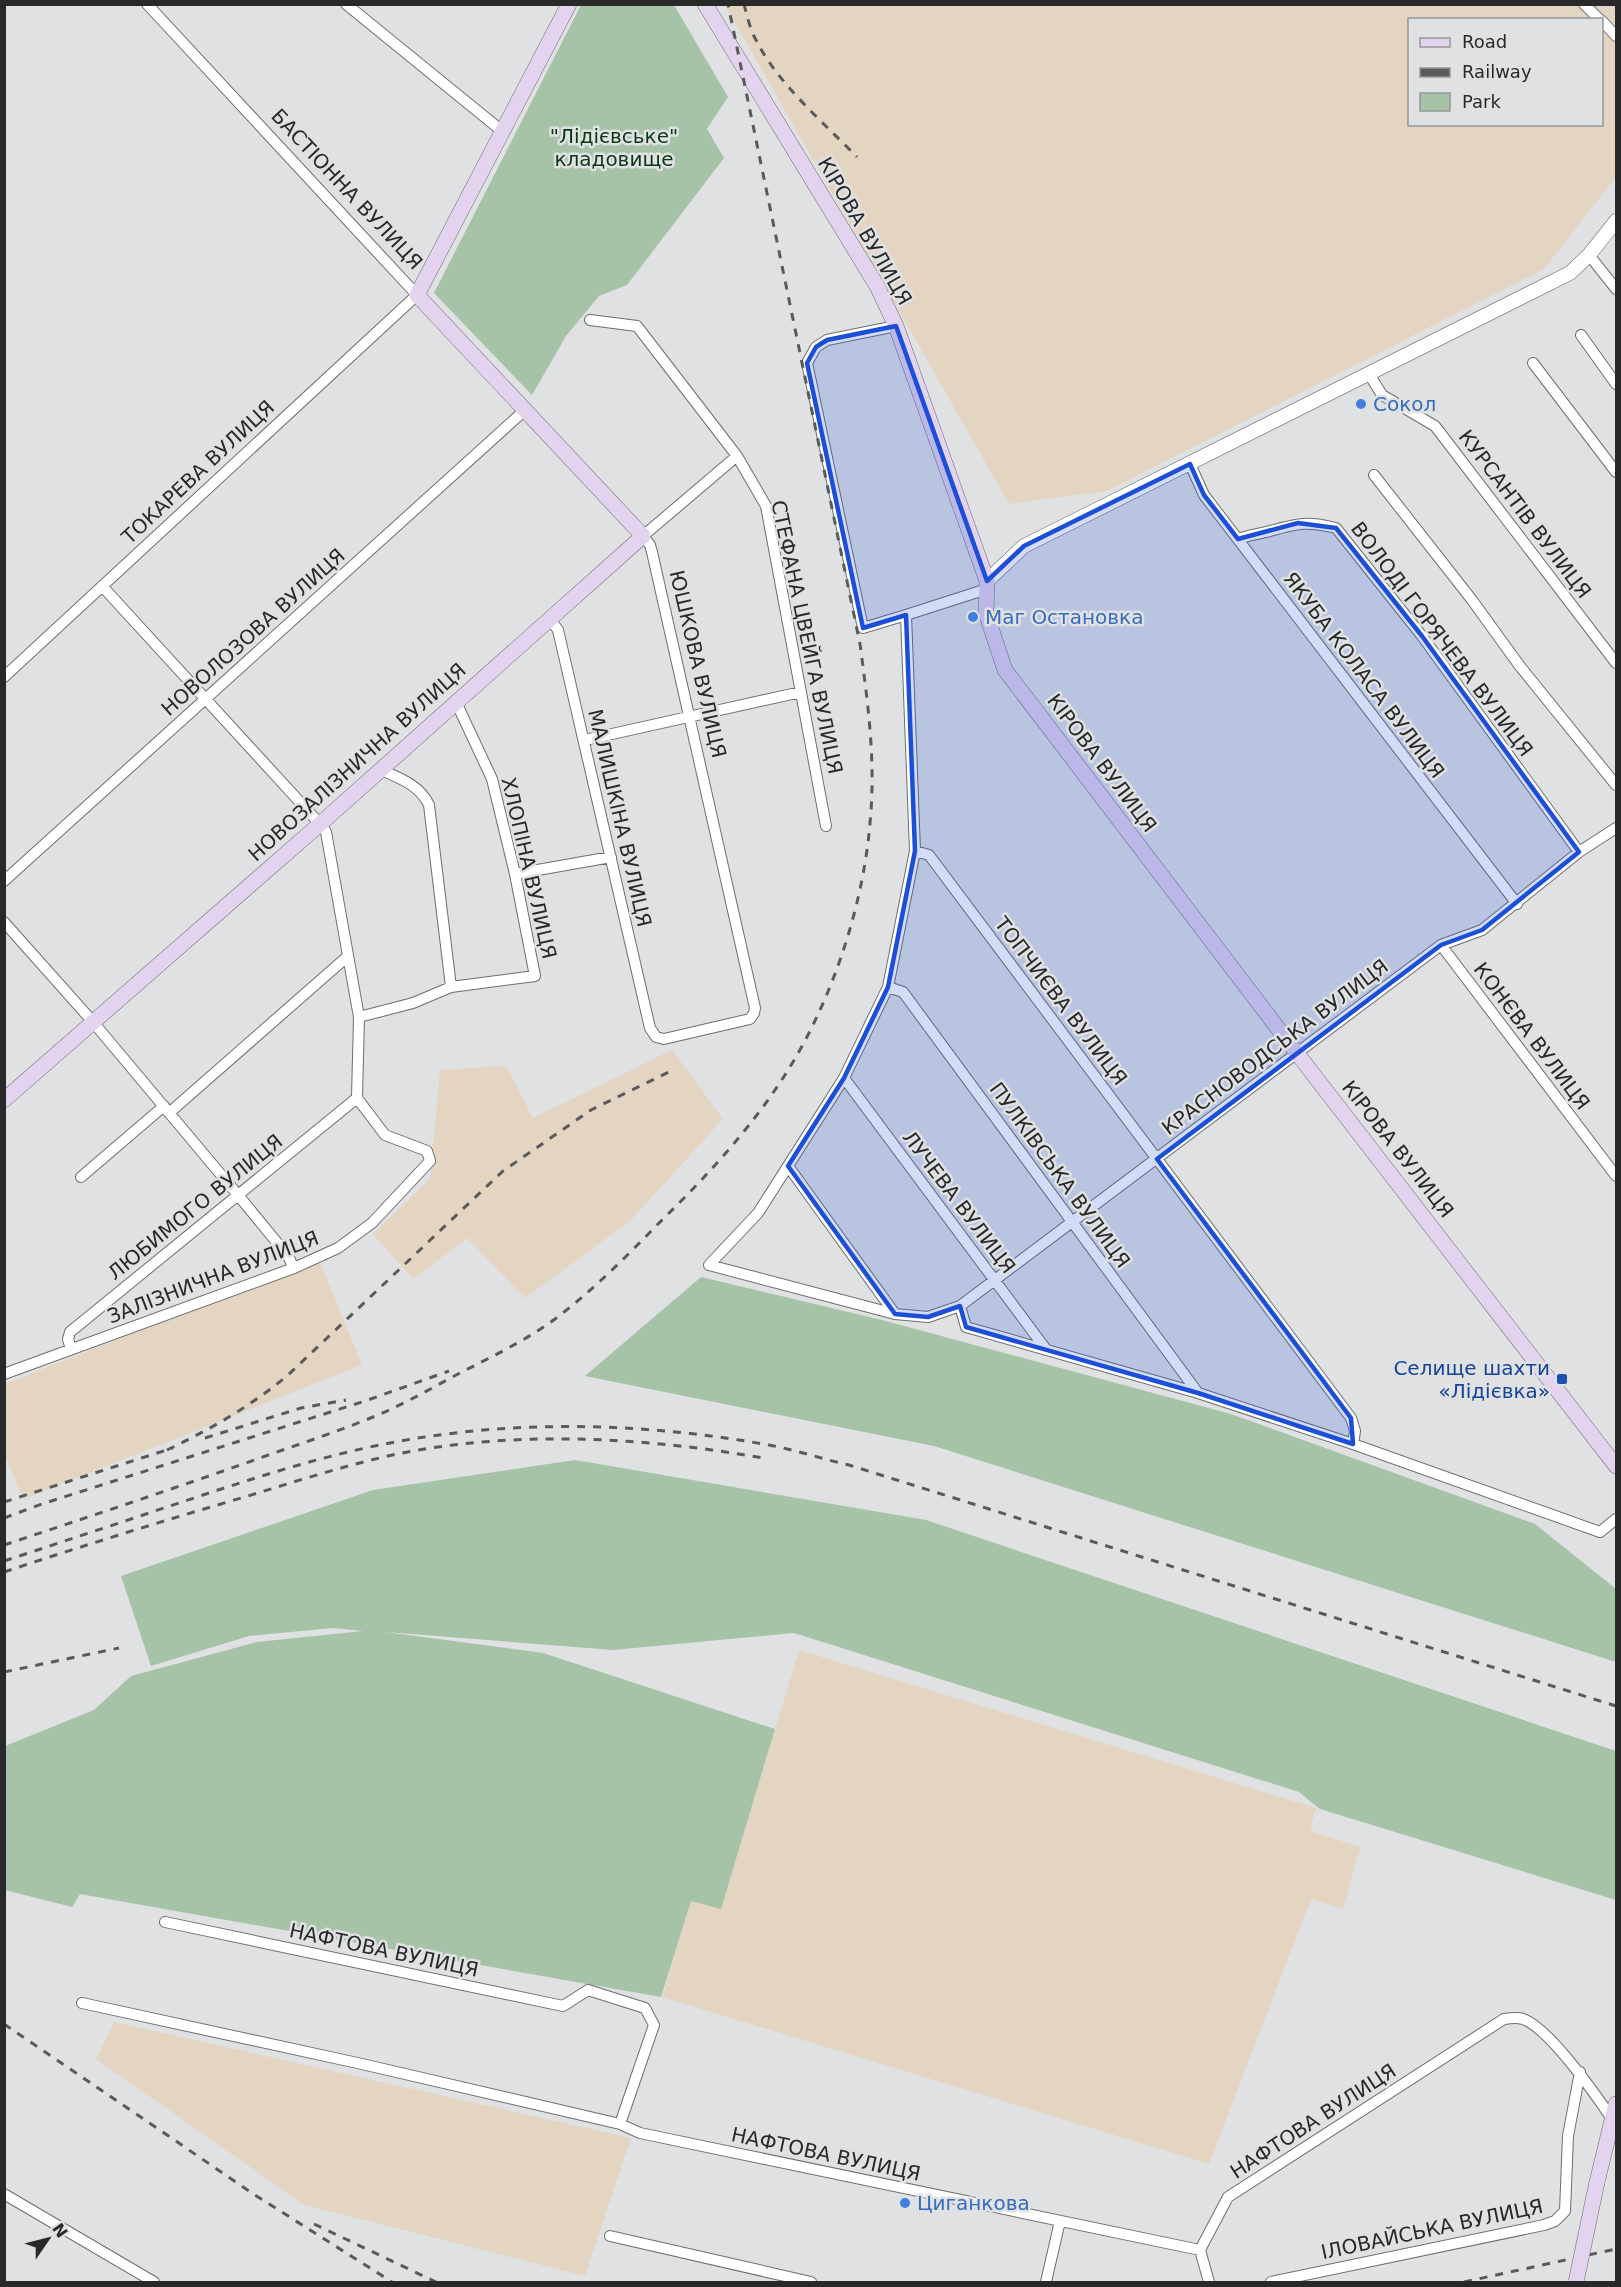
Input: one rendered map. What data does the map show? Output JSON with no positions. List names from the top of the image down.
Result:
{
  "streets": {
    "main road": [
      "БАСТІОННА ВУЛИЦЯ",
      "КІРОВА ВУЛИЦЯ",
      "ЮШКОВА ВУЛИЦЯ",
      "НОВОЗАЛІЗНИЧНА ВУЛИЦЯ"
    ],
    "street": [
      "ТОКАРЕВА ВУЛИЦЯ",
      "КУРСАНТІВ ВУЛИЦЯ",
      "НОВОЛОЗОВА ВУЛИЦЯ",
      "СТЕФАНА ЦВЕЙГА ВУЛИЦЯ",
      "ВОЛОДІ ГОРЯЧЕВА ВУЛИЦЯ",
      "ЯКУБА КОЛАСА ВУЛИЦЯ",
      "МАЛИШКІНА ВУЛИЦЯ",
      "ХЛОПІНА ВУЛИЦЯ",
      "ТОПЧИЄВА ВУЛИЦЯ",
      "КОНЄВА ВУЛИЦЯ",
      "КРАСНОВОДСЬКА ВУЛИЦЯ",
      "ПУЛКІВСЬКА ВУЛИЦЯ",
      "ЛУЧЕВА ВУЛИЦЯ",
      "ЛЮБИМОГО ВУЛИЦЯ",
      "ЗАЛІЗНИЧНА ВУЛИЦЯ",
      "НАФТОВА ВУЛИЦЯ",
      "ІЛОВАЙСЬКА ВУЛИЦЯ"
    ]
  },
  "crossings": [
    ["БАСТІОННА ВУЛИЦЯ", "ТОКАРЕВА ВУЛИЦЯ"],
    ["БАСТІОННА ВУЛИЦЯ", "ЮШКОВА ВУЛИЦЯ"],
    ["КІРОВА ВУЛИЦЯ", "КРАСНОВОДСЬКА ВУЛИЦЯ"],
    ["ТОКАРЕВА ВУЛИЦЯ", "ЮШКОВА ВУЛИЦЯ"],
    ["НОВОЛОЗОВА ВУЛИЦЯ", "ЮШКОВА ВУЛИЦЯ"],
    ["СТЕФАНА ЦВЕЙГА ВУЛИЦЯ", "НОВОЗАЛІЗНИЧНА ВУЛИЦЯ"],
    ["ВОЛОДІ ГОРЯЧЕВА ВУЛИЦЯ", "ЯКУБА КОЛАСА ВУЛИЦЯ"],
    ["ВОЛОДІ ГОРЯЧЕВА ВУЛИЦЯ", "КРАСНОВОДСЬКА ВУЛИЦЯ"],
    ["ЮШКОВА ВУЛИЦЯ", "НОВОЗАЛІЗНИЧНА ВУЛИЦЯ"],
    ["ЮШКОВА ВУЛИЦЯ", "МАЛИШКІНА ВУЛИЦЯ"],
    ["ЯКУБА КОЛАСА ВУЛИЦЯ", "КРАСНОВОДСЬКА ВУЛИЦЯ"],
    ["НОВОЗАЛІЗНИЧНА ВУЛИЦЯ", "МАЛИШКІНА ВУЛИЦЯ"],
    ["НОВОЗАЛІЗНИЧНА ВУЛИЦЯ", "ХЛОПІНА ВУЛИЦЯ"],
    ["ТОПЧИЄВА ВУЛИЦЯ", "КРАСНОВОДСЬКА ВУЛИЦЯ"],
    ["КОНЄВА ВУЛИЦЯ", "КРАСНОВОДСЬКА ВУЛИЦЯ"],
    ["КРАСНОВОДСЬКА ВУЛИЦЯ", "ПУЛКІВСЬКА ВУЛИЦЯ"],
    ["КРАСНОВОДСЬКА ВУЛИЦЯ", "ЛУЧЕВА ВУЛИЦЯ"],
    ["ЛЮБИМОГО ВУЛИЦЯ", "ЗАЛІЗНИЧНА ВУЛИЦЯ"],
    ["НАФТОВА ВУЛИЦЯ", "ІЛОВАЙСЬКА ВУЛИЦЯ"]
  ],
  "parks": ["\"Лідієвське\" кладовище"],
  "places": {
    "other": ["Сокол", "Маг Остановка", "Циганкова"],
    "transit": ["Селище шахти «Лідієвка»"]
  },
  "legend": ["Road", "Railway", "Park"],
  "north": "top right"
}
